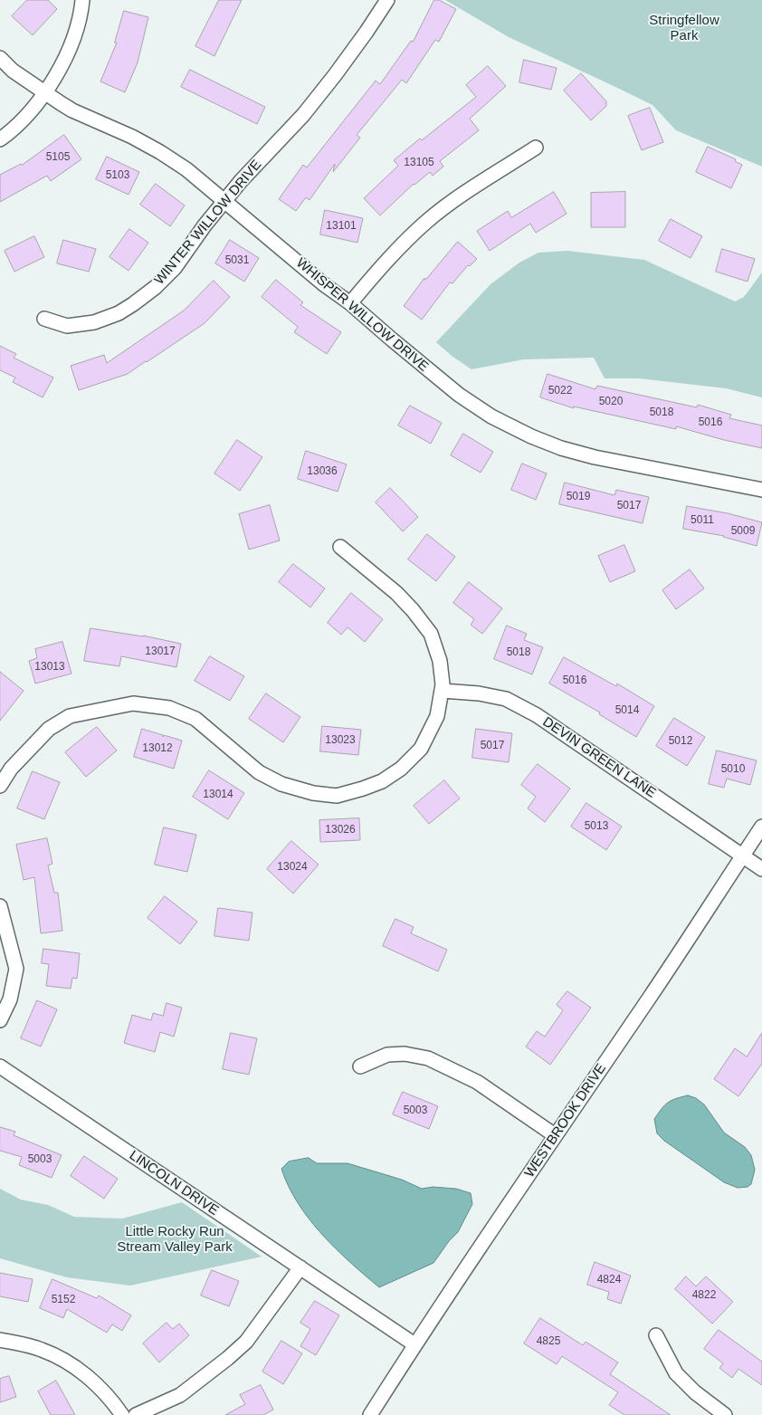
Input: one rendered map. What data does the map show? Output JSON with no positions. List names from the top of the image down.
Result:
{
  "streets": {
    "street": [
      "WINTER WILLOW DRIVE",
      "WHISPER WILLOW DRIVE",
      "DEVIN GREEN LANE",
      "WESTBROOK DRIVE",
      "LINCOLN DRIVE"
    ]
  },
  "crossings": [
    ["WINTER WILLOW DRIVE", "WHISPER WILLOW DRIVE"],
    ["DEVIN GREEN LANE", "WESTBROOK DRIVE"],
    ["WESTBROOK DRIVE", "LINCOLN DRIVE"]
  ],
  "parks": ["Stringfellow Park", "Little Rocky Run Stream Valley Park"],
  "house_numbers": [
    "5105",
    "13105",
    "5103",
    "13101",
    "5031",
    "5022",
    "5020",
    "5018",
    "5016",
    "13036",
    "5019",
    "5017",
    "5011",
    "5009",
    "13017",
    "5018",
    "13013",
    "5016",
    "5014",
    "13023",
    "5012",
    "5017",
    "13012",
    "5010",
    "13014",
    "5013",
    "13026",
    "13024",
    "5003",
    "5003",
    "4824",
    "4822",
    "5152",
    "4825"
  ]
}
